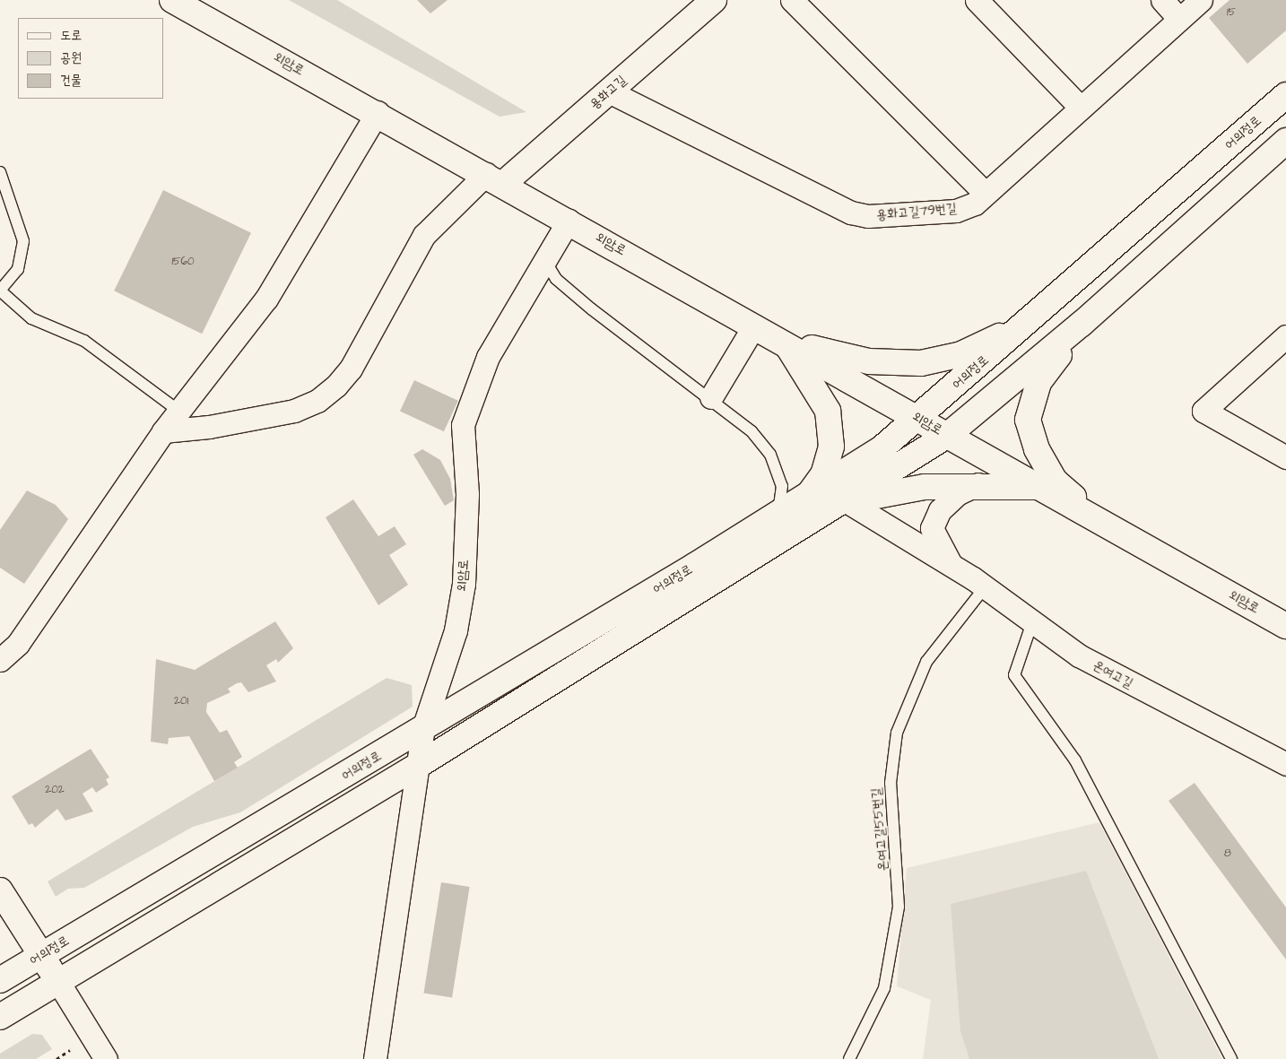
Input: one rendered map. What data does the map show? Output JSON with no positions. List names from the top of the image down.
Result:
{
  "streets": {
    "main road": ["외암로", "용화고길", "어의정로"],
    "street": ["용화고길79번길", "온여고길"],
    "lane": ["온여고길55번길"]
  },
  "crossings": [
    ["외암로", "용화고길"],
    ["외암로", "어의정로"],
    ["용화고길", "용화고길79번길"],
    ["어의정로", "온여고길"],
    ["온여고길", "온여고길55번길"]
  ],
  "house_numbers": [
    "15",
    "1560",
    "201",
    "202",
    "8"
  ],
  "legend": ["도로", "공원", "건물"]
}
